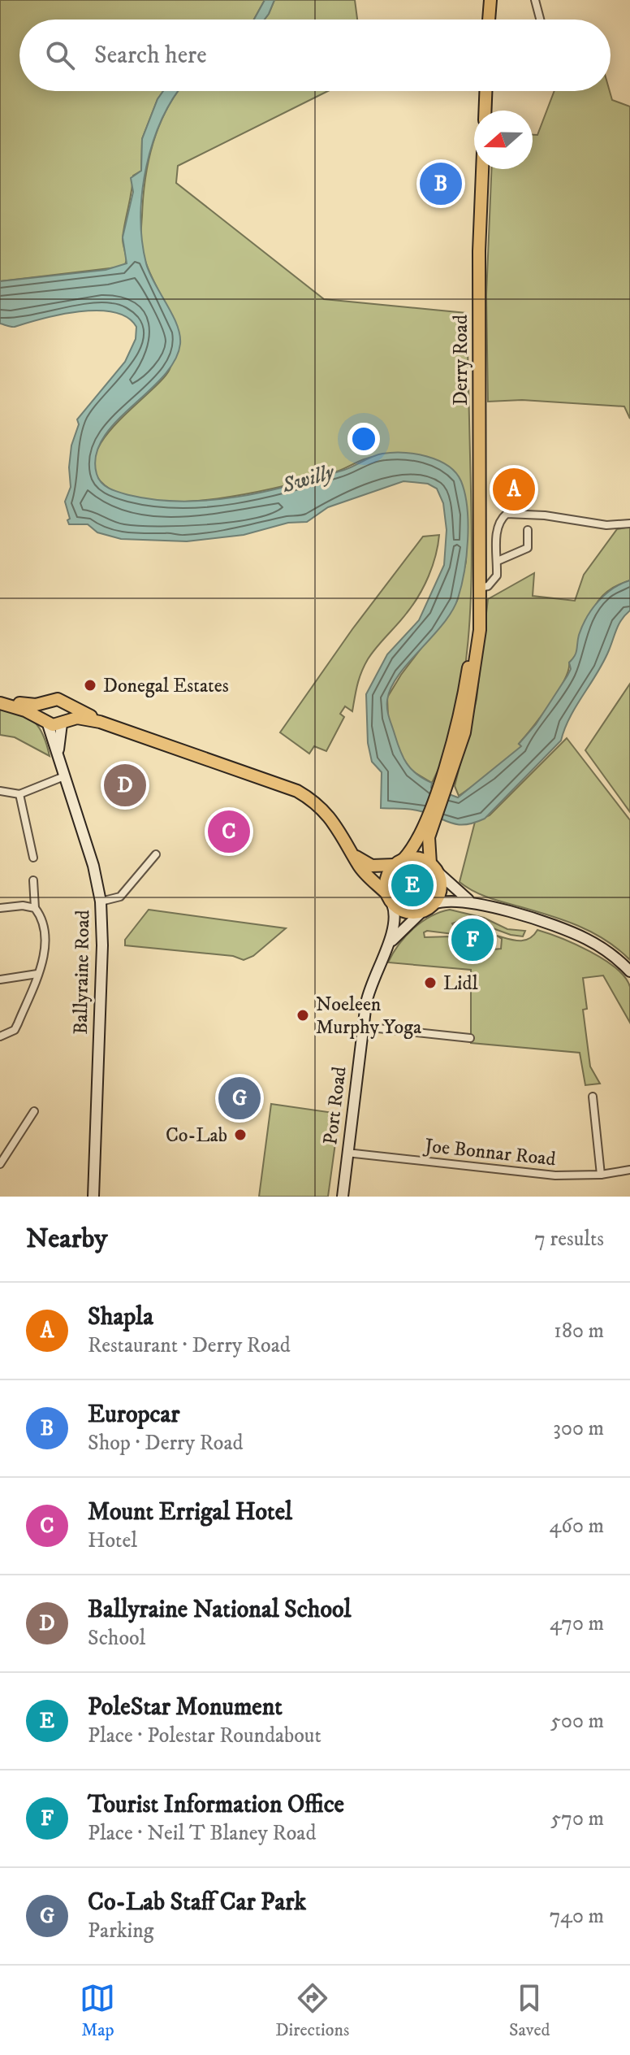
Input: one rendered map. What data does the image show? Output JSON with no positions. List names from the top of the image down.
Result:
{
  "streets": {
    "main road": ["Derry Road", "Ballyraine Road", "Port Road"],
    "street": ["Joe Bonnar Road"]
  },
  "crossings": [
    ["Port Road", "Joe Bonnar Road"]
  ],
  "water": ["Swilly"],
  "places": [
    "Donegal Estates",
    "Lidl",
    "Noeleen Murphy Yoga",
    "Co-Lab"
  ],
  "north": "left",
  "page": {
    "search": "Search here",
    "pins": [
      "B",
      "A",
      "D",
      "C",
      "E",
      "F",
      "G"
    ],
    "heading": ["Nearby", "7 results"],
    "list": [
      {
        "mark": "A",
        "name": "Shapla",
        "note": "Restaurant · Derry Road",
        "value": "180 m"
      },
      {
        "mark": "B",
        "name": "Europcar",
        "note": "Shop · Derry Road",
        "value": "300 m"
      },
      {
        "mark": "C",
        "name": "Mount Errigal Hotel",
        "note": "Hotel",
        "value": "460 m"
      },
      {
        "mark": "D",
        "name": "Ballyraine National School",
        "note": "School",
        "value": "470 m"
      },
      {
        "mark": "E",
        "name": "PoleStar Monument",
        "note": "Place · Polestar Roundabout",
        "value": "500 m"
      },
      {
        "mark": "F",
        "name": "Tourist Information Office",
        "note": "Place · Neil T Blaney Road",
        "value": "570 m"
      },
      {
        "mark": "G",
        "name": "Co-Lab Staff Car Park",
        "note": "Parking",
        "value": "740 m"
      }
    ],
    "nav": ["Map", "Directions", "Saved"]
  }
}
